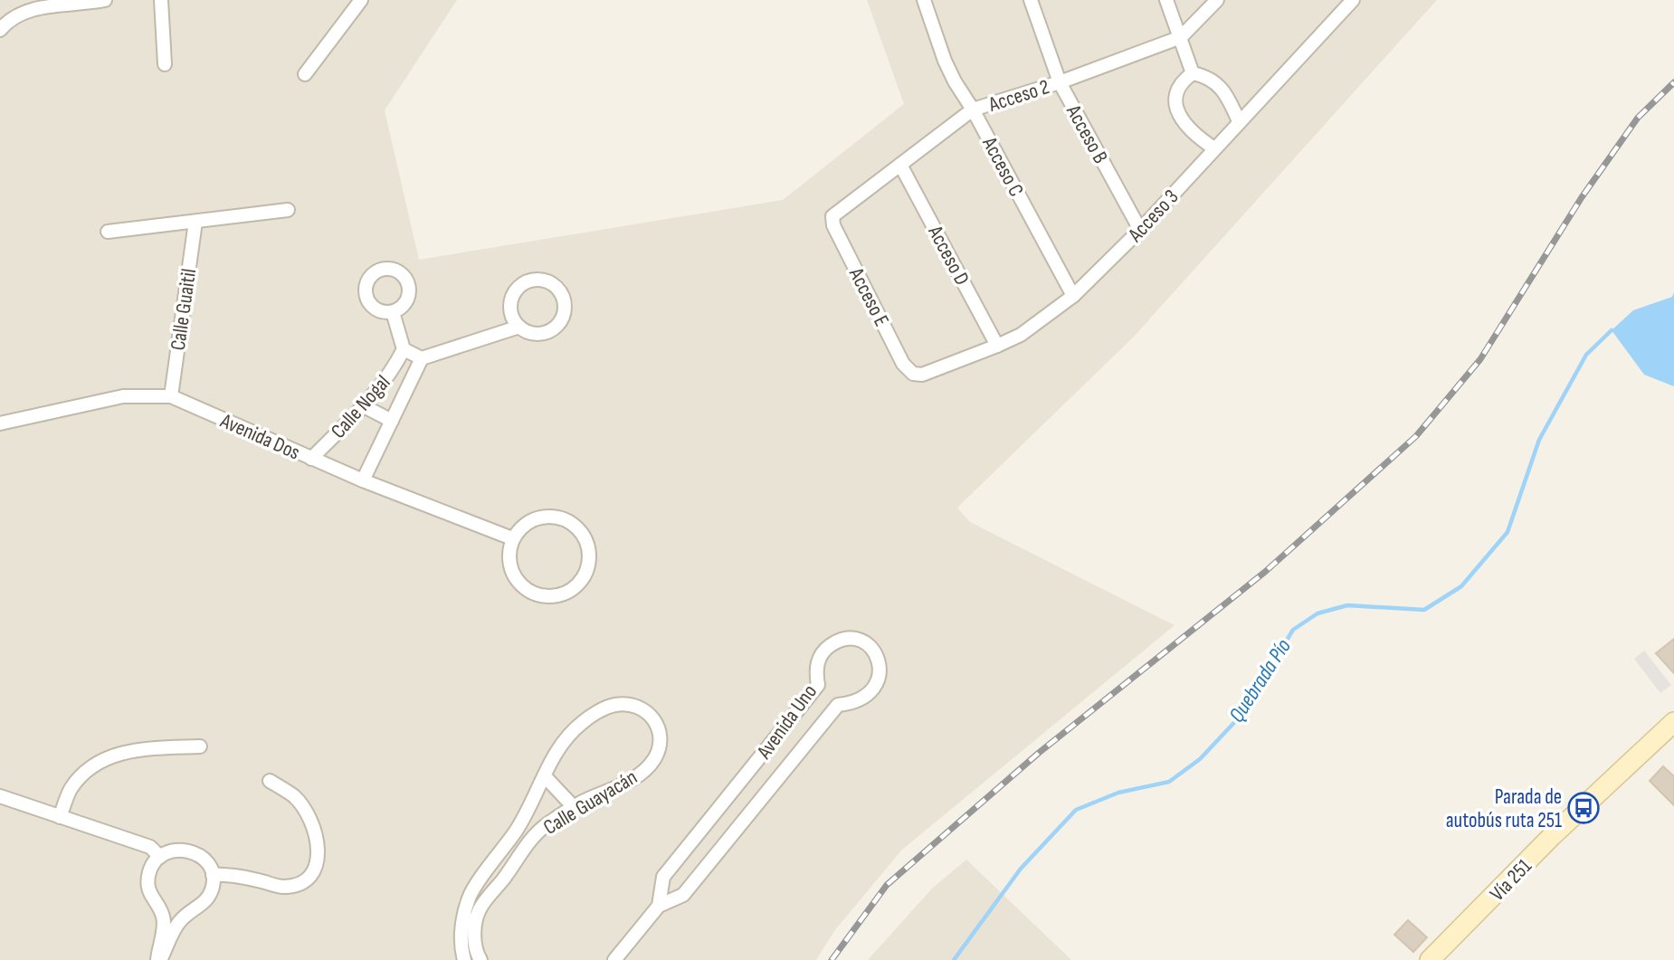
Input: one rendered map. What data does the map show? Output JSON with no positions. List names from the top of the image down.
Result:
{
  "streets": {
    "main road": ["Vía 251"],
    "street": [
      "Acceso 2",
      "Acceso B",
      "Acceso C",
      "Acceso 3",
      "Acceso D",
      "Acceso E",
      "Calle Guaitil",
      "Calle Nogal",
      "Avenida Dos",
      "Avenida Uno",
      "Calle Guayacán"
    ]
  },
  "crossings": [
    ["Acceso 2", "Acceso B"],
    ["Acceso 2", "Acceso C"],
    ["Acceso 2", "Acceso D"],
    ["Acceso 2", "Acceso E"],
    ["Acceso B", "Acceso 3"],
    ["Acceso C", "Acceso 3"],
    ["Acceso 3", "Acceso D"],
    ["Acceso 3", "Acceso E"],
    ["Calle Guaitil", "Avenida Dos"],
    ["Calle Nogal", "Avenida Dos"]
  ],
  "water": ["Quebrada Pío"],
  "places": {
    "bus stop": ["Parada de autobús ruta 251"]
  }
}
